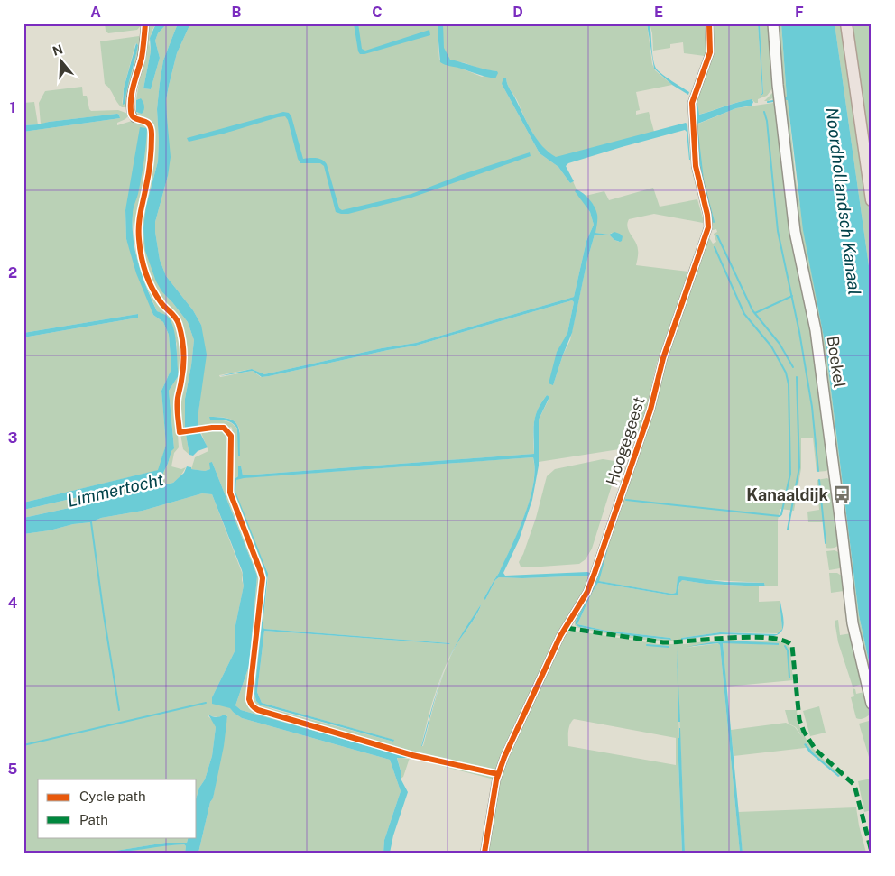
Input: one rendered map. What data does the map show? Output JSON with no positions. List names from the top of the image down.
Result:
{
  "streets": {
    "street": ["Boekel", "Hoogegeest"]
  },
  "water": ["Noordhollandsch Kanaal", "Limmertocht"],
  "places": {
    "bus stop": ["Kanaaldijk"]
  },
  "legend": ["Cycle path", "Path"],
  "north": "top",
  "grid": {
    "columns": [
      "A",
      "B",
      "C",
      "D",
      "E",
      "F"
    ],
    "rows": [
      "1",
      "2",
      "3",
      "4",
      "5"
    ]
  }
}
